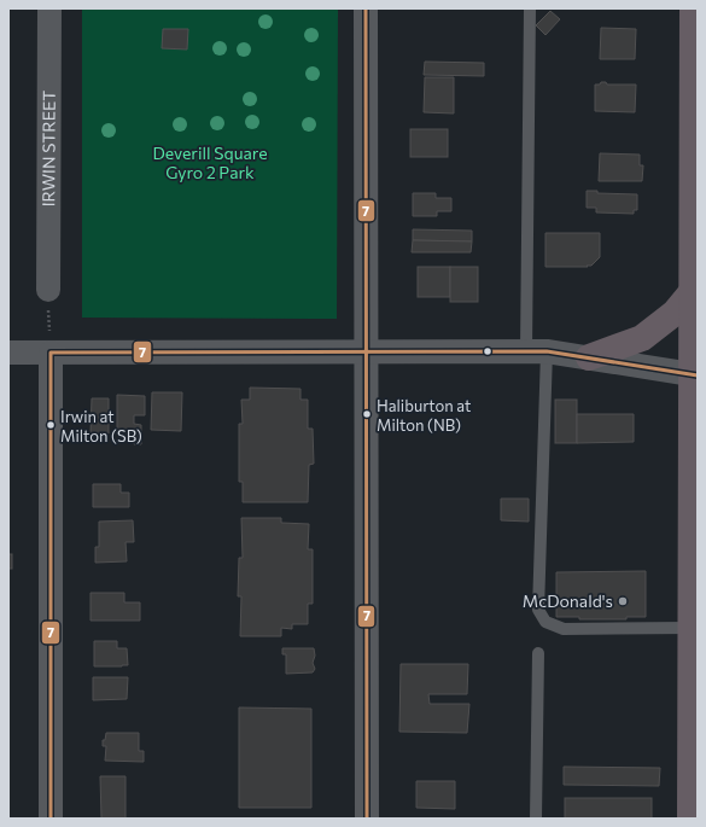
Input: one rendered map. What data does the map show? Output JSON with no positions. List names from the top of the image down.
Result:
{
  "streets": {
    "street": ["IRWIN STREET"]
  },
  "parks": ["Deverill Square Gyro 2 Park"],
  "places": ["Haliburton at Milton (NB)", "Irwin at Milton (SB)", "McDonald's"],
  "lines": ["transit line 7"]
}
